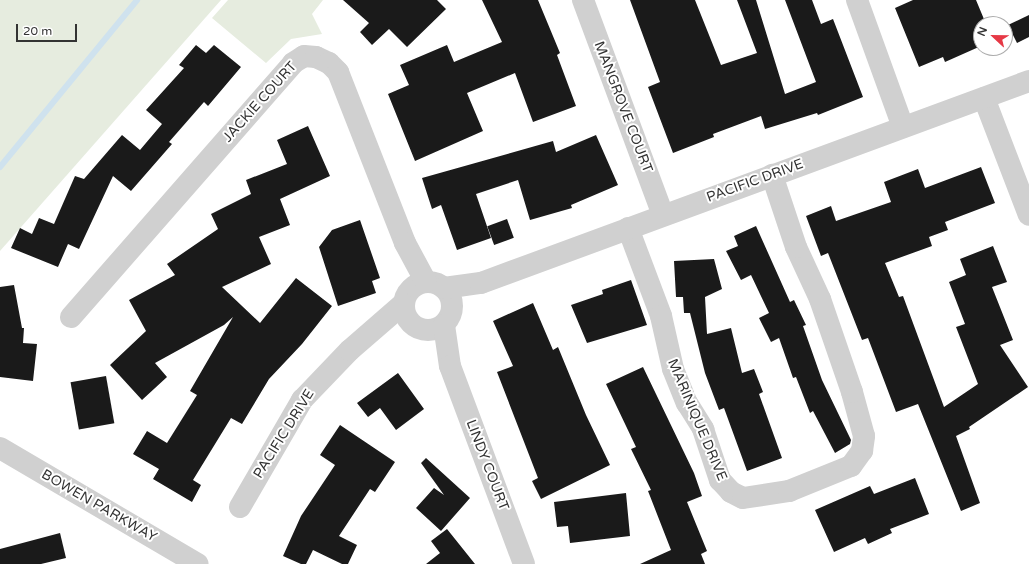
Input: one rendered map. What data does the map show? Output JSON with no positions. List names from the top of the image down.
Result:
{
  "streets": {
    "street": [
      "JACKIE COURT",
      "MANGROVE COURT",
      "PACIFIC DRIVE",
      "MARINIQUE DRIVE",
      "LINDY COURT",
      "BOWEN PARKWAY"
    ]
  },
  "crossings": [
    ["JACKIE COURT", "PACIFIC DRIVE"],
    ["JACKIE COURT", "LINDY COURT"],
    ["MANGROVE COURT", "PACIFIC DRIVE"],
    ["PACIFIC DRIVE", "MARINIQUE DRIVE"],
    ["PACIFIC DRIVE", "LINDY COURT"]
  ],
  "scale_bar": "20 m",
  "north": "left"
}
